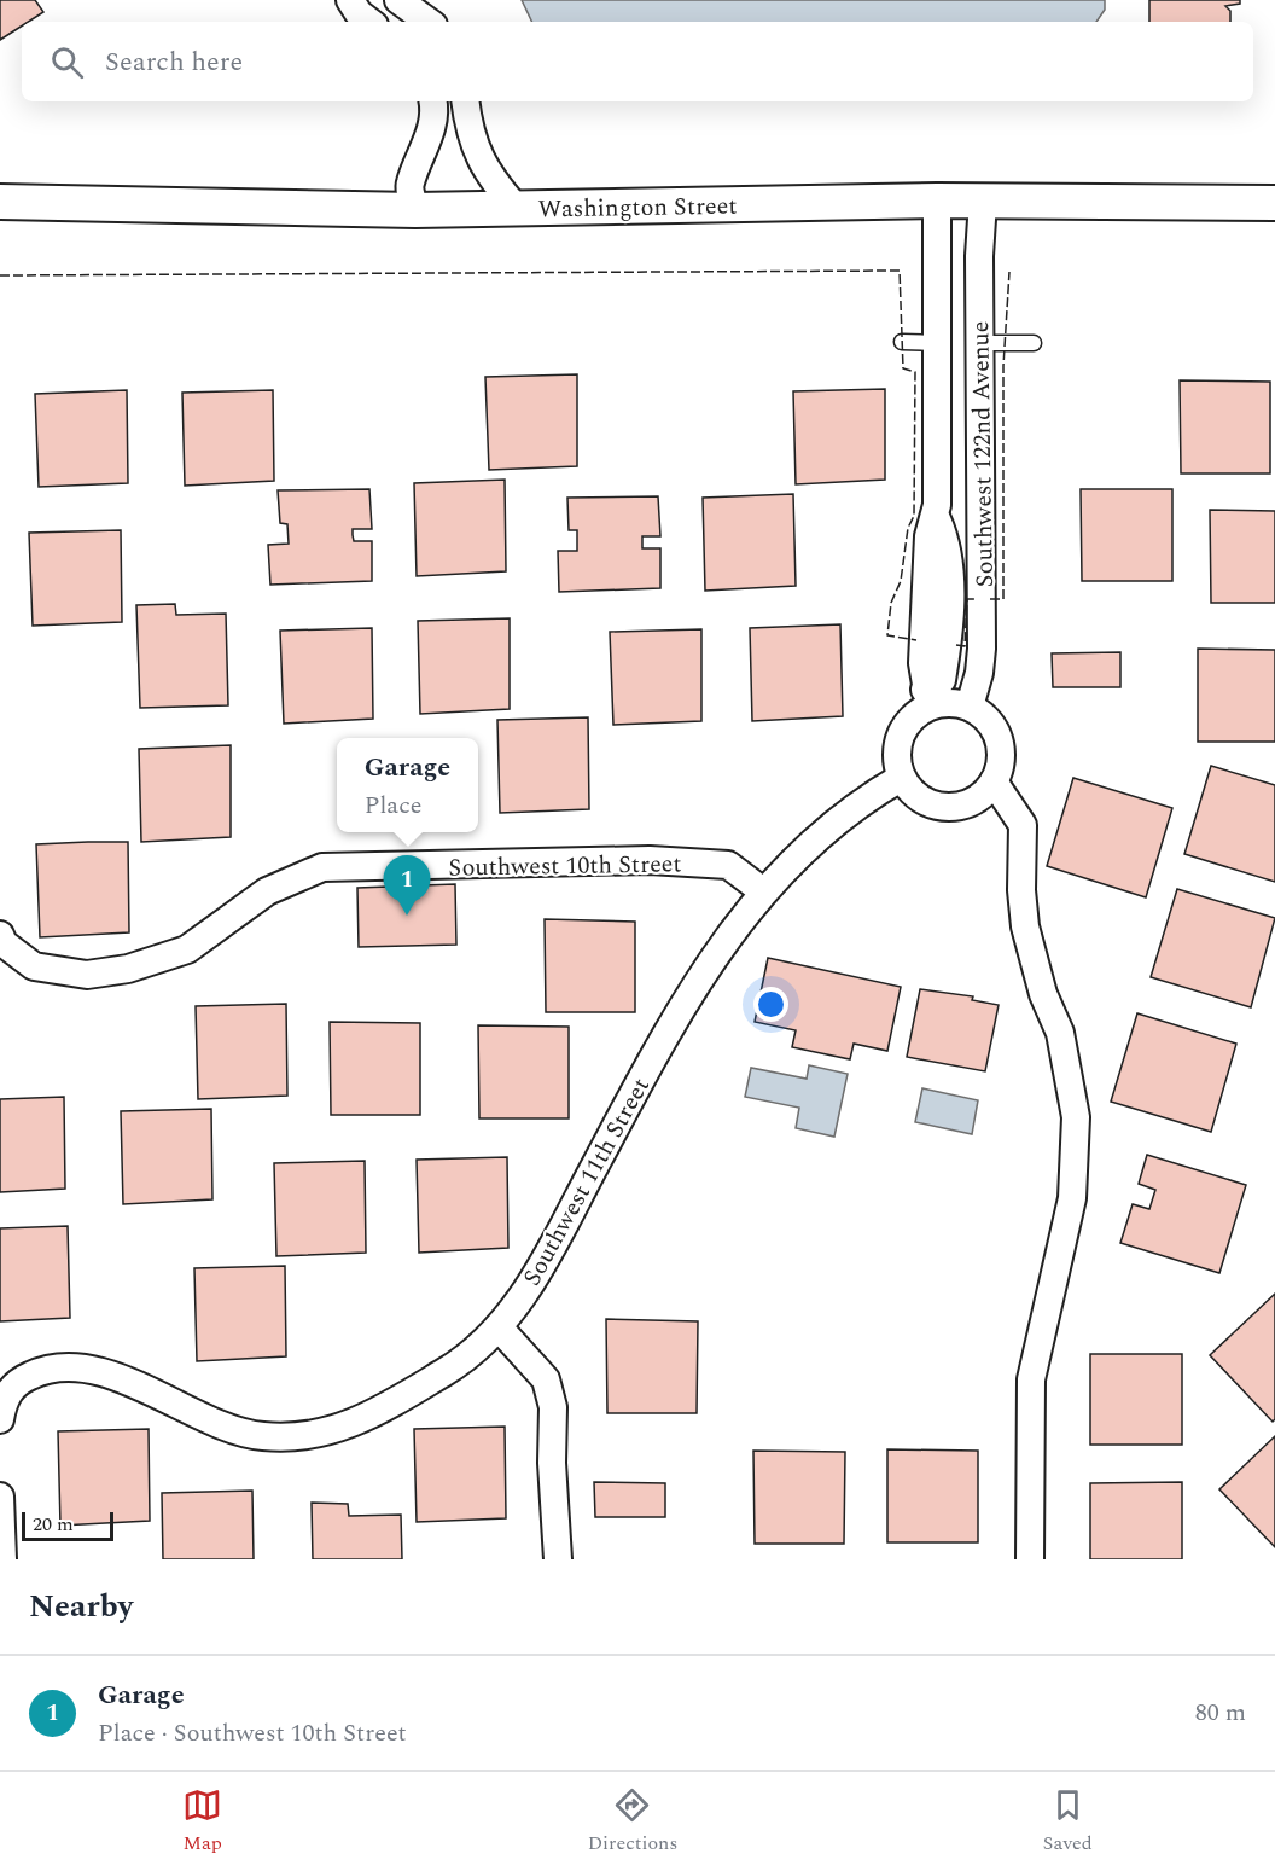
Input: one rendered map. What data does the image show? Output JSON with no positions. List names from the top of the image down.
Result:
{
  "streets": {
    "street": [
      "Washington Street",
      "Southwest 122nd Avenue",
      "Southwest 10th Street",
      "Southwest 11th Street"
    ]
  },
  "crossings": [
    ["Washington Street", "Southwest 122nd Avenue"],
    ["Southwest 122nd Avenue", "Southwest 11th Street"],
    ["Southwest 10th Street", "Southwest 11th Street"]
  ],
  "scale_bar": "20 m",
  "page": {
    "search": "Search here",
    "popup": ["Garage", "Place"],
    "pins": "1",
    "scale": "20 m",
    "heading": "Nearby",
    "list": [
      {
        "mark": "1",
        "name": "Garage",
        "note": "Place · Southwest 10th Street",
        "value": "80 m"
      }
    ],
    "nav": ["Map", "Directions", "Saved"]
  }
}
